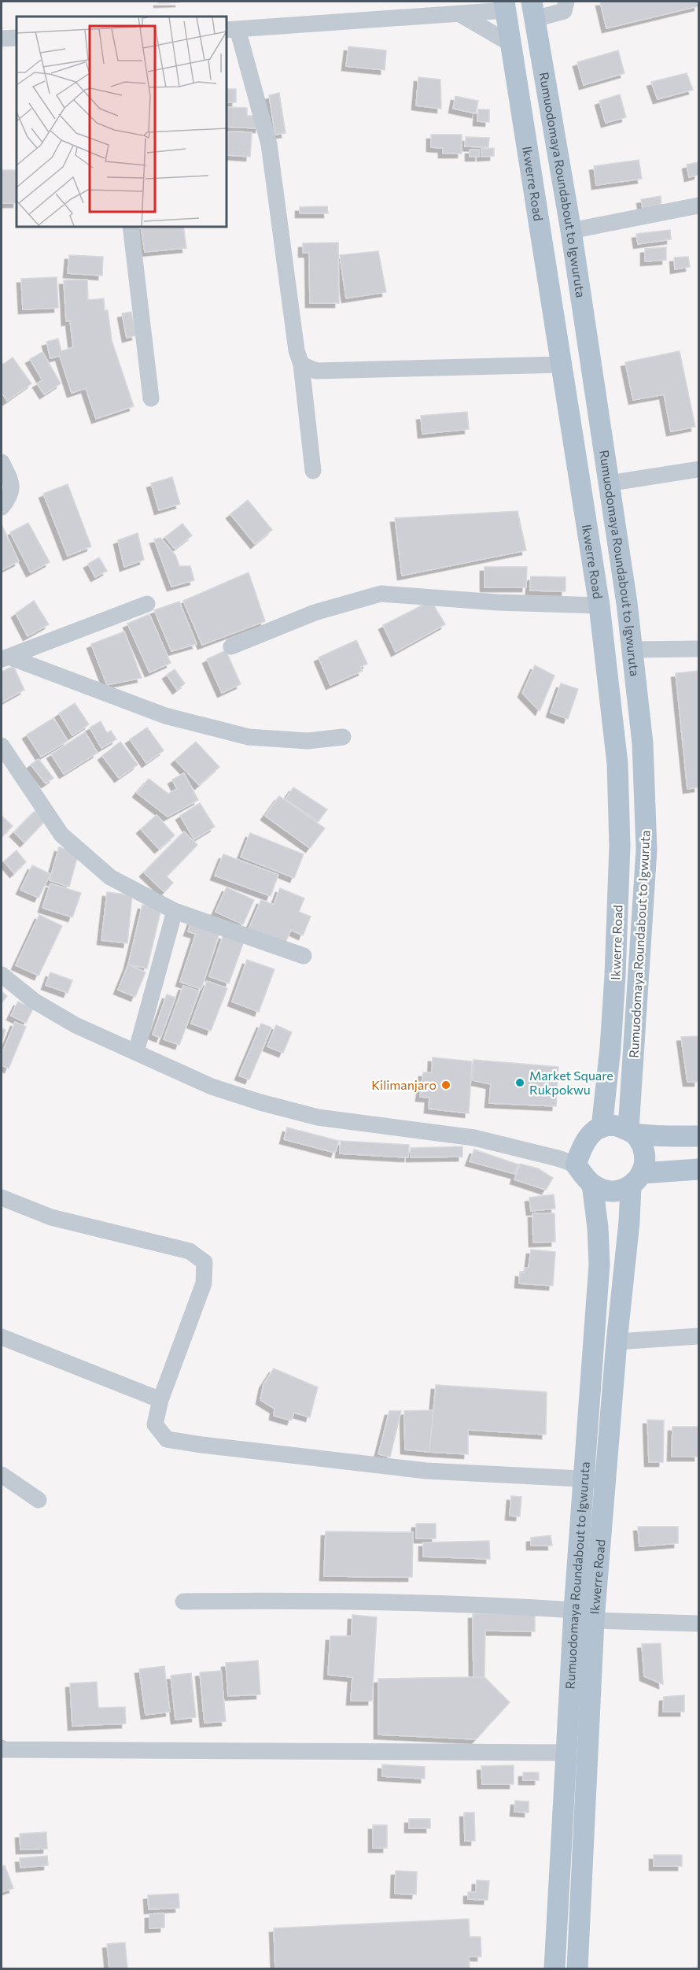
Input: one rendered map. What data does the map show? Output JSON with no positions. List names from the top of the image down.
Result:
{
  "streets": {
    "main road": ["Ikwerre Road", "Rumuodomaya Roundabout to Igwuruta"]
  },
  "crossings": [
    ["Ikwerre Road", "Rumuodomaya Roundabout to Igwuruta"]
  ],
  "places": ["Market Square Rukpokwu", "Kilimanjaro"]
}
